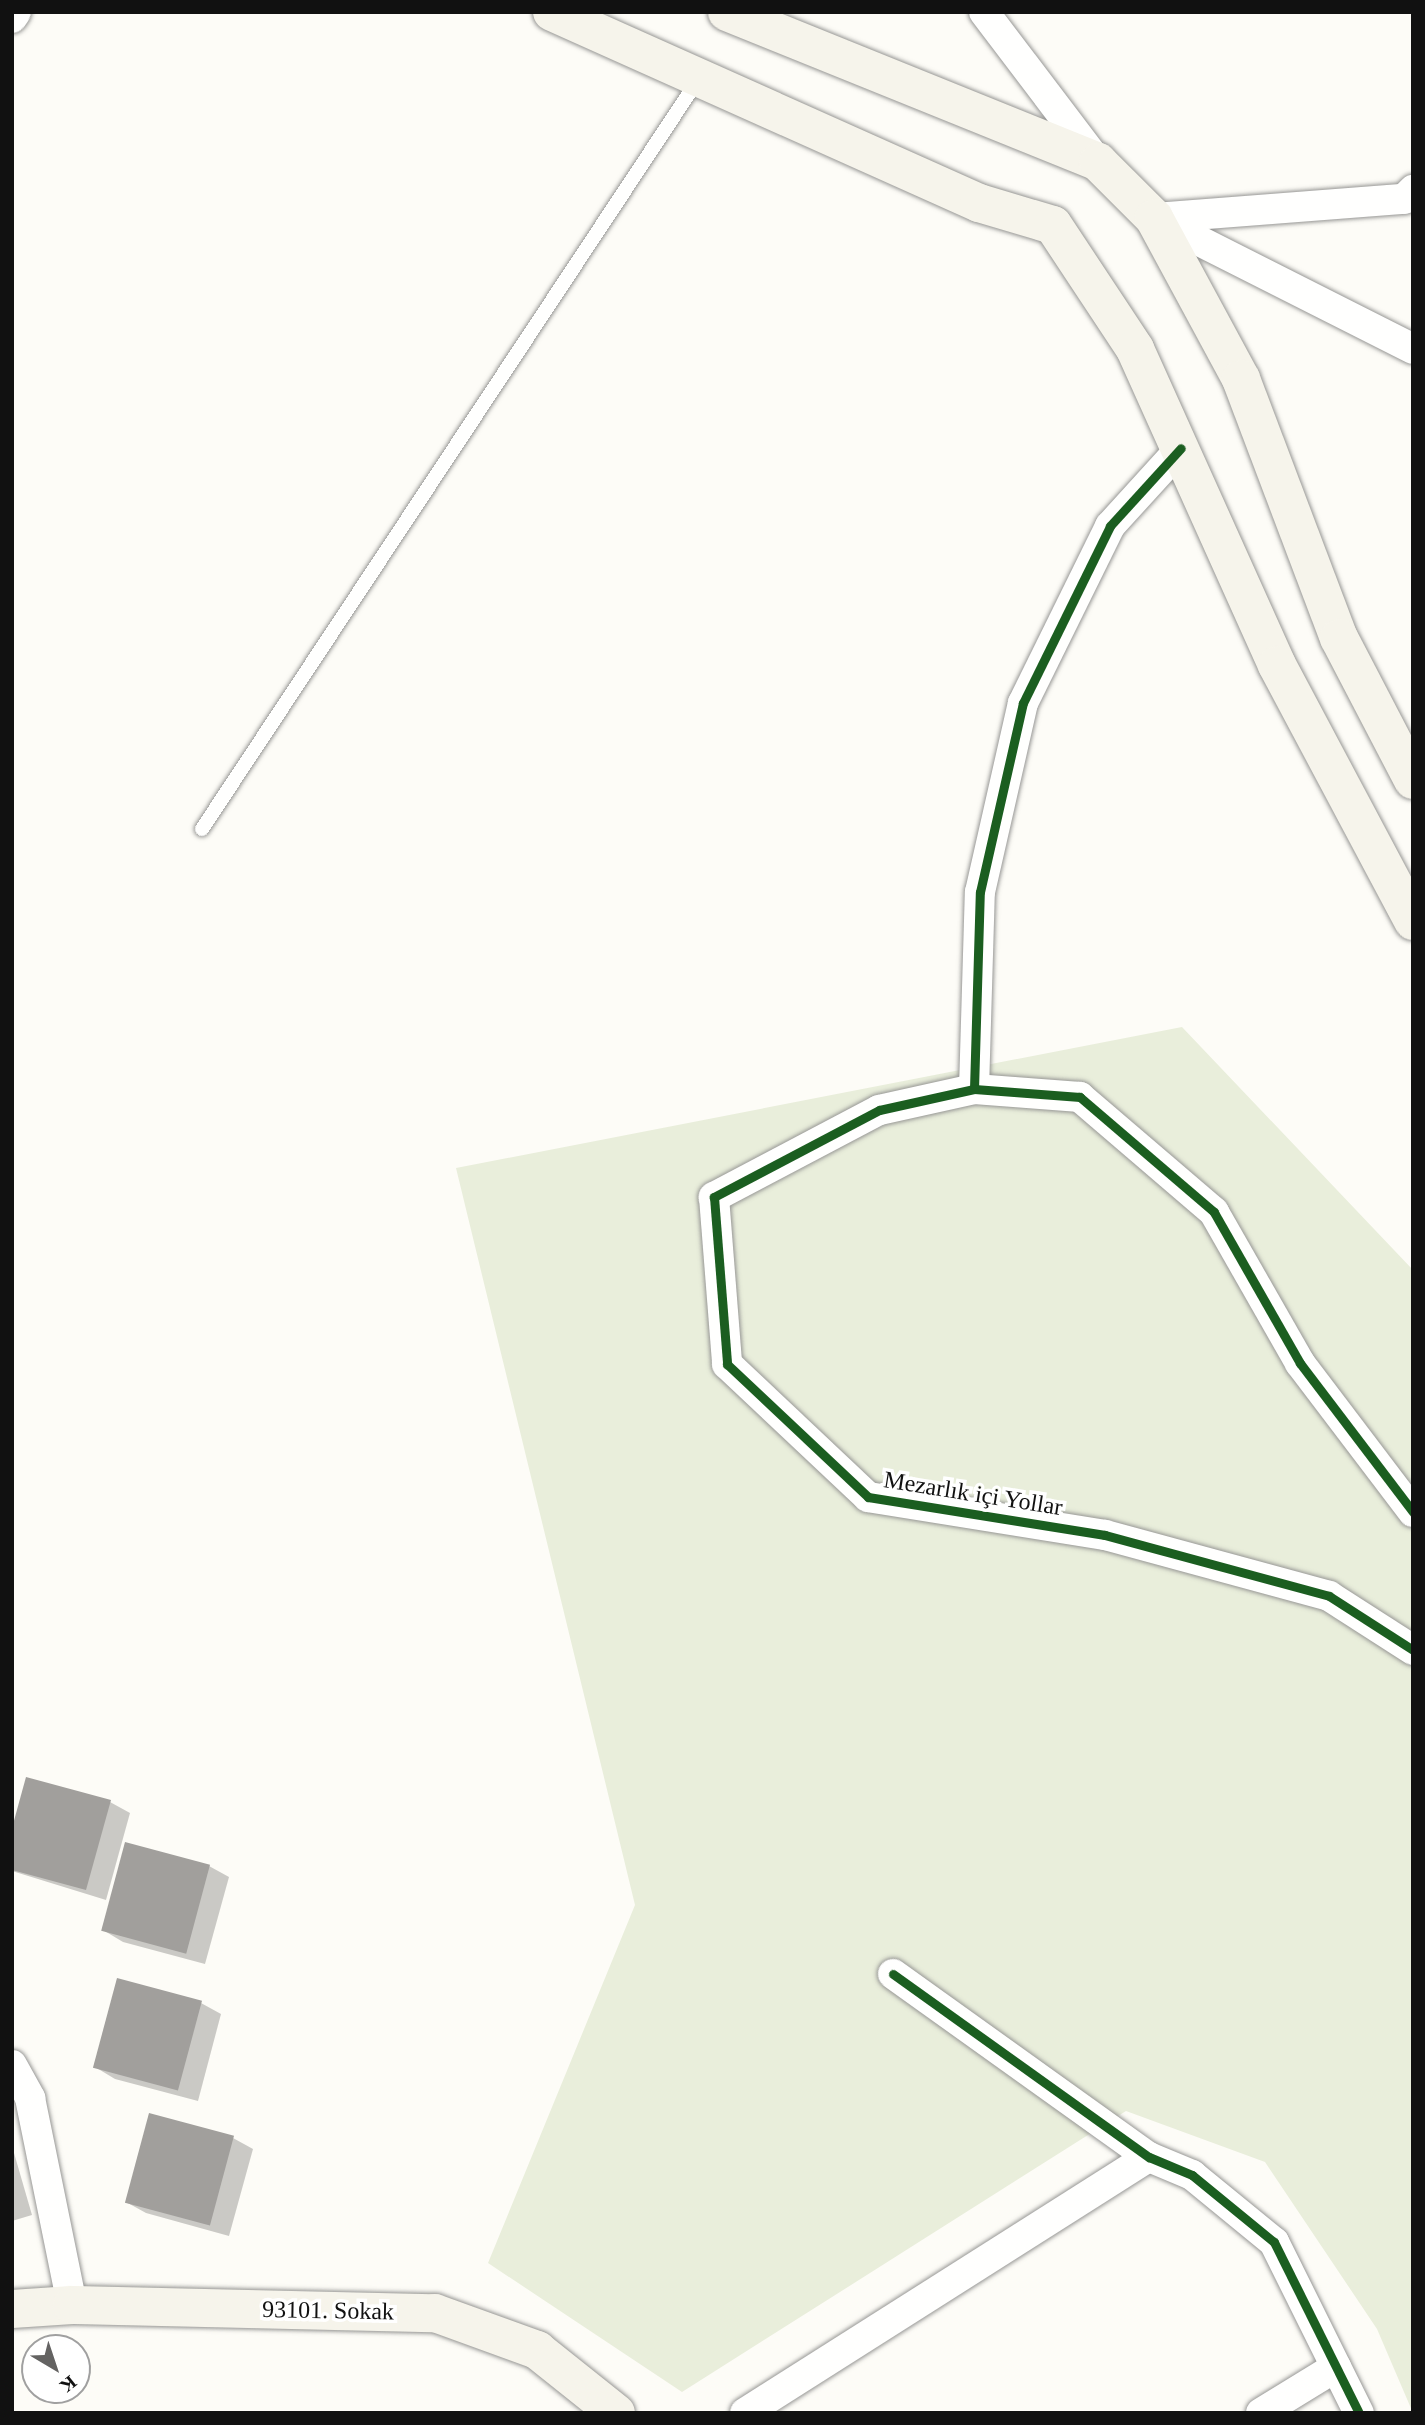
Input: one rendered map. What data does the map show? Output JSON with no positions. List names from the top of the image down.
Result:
{
  "streets": {
    "main road": ["93101. Sokak"],
    "street": ["Mezarlık içi Yollar"]
  },
  "north": "bottom right"
}
